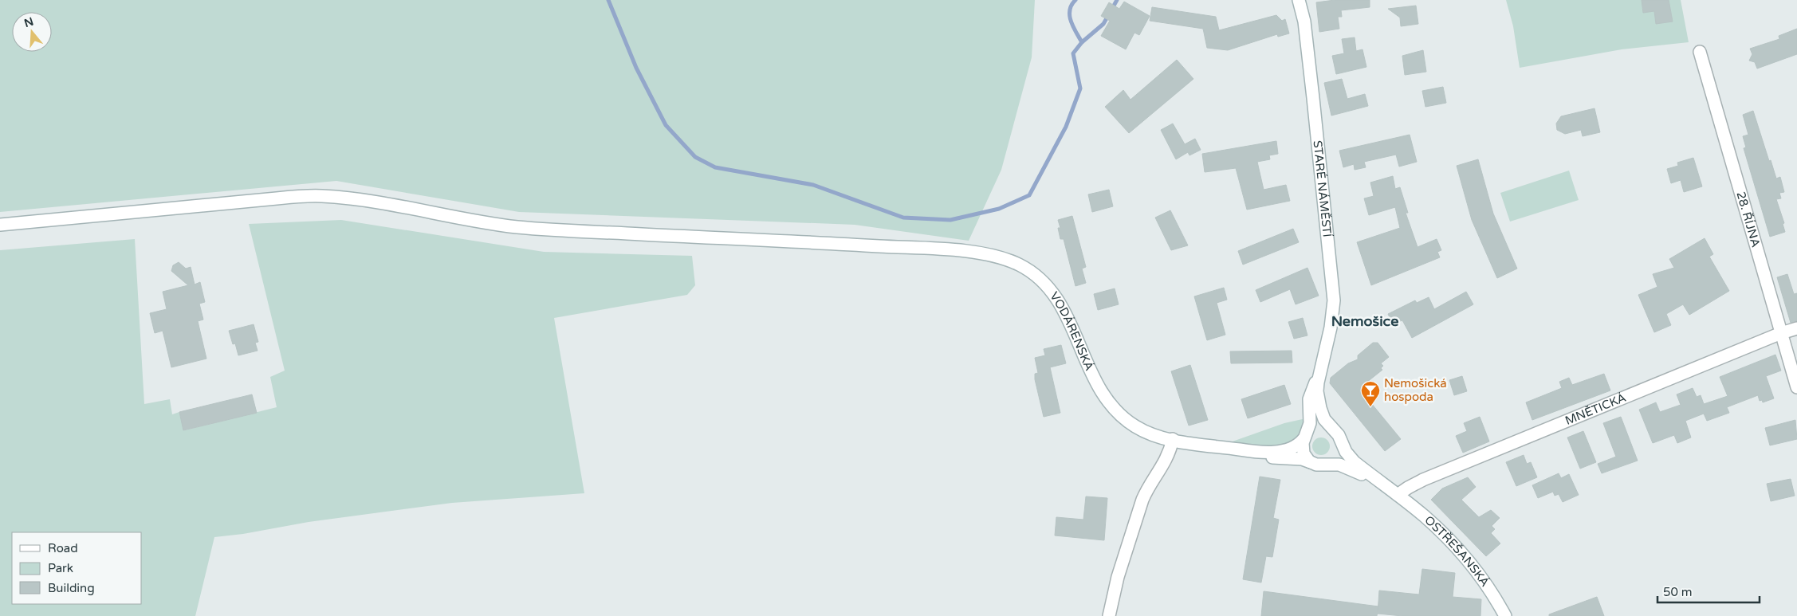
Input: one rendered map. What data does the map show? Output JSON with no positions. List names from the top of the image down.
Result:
{
  "streets": {
    "street": [
      "STARÉ NÁMĚSTÍ",
      "28. ŘÍJNA",
      "VODÁRENSKÁ",
      "MNĚTICKÁ",
      "OSTŘEŠANSKÁ"
    ]
  },
  "crossings": [
    ["STARÉ NÁMĚSTÍ", "VODÁRENSKÁ"],
    ["STARÉ NÁMĚSTÍ", "MNĚTICKÁ"],
    ["STARÉ NÁMĚSTÍ", "OSTŘEŠANSKÁ"],
    ["28. ŘÍJNA", "MNĚTICKÁ"],
    ["MNĚTICKÁ", "OSTŘEŠANSKÁ"]
  ],
  "districts": ["Nemošice"],
  "places": {
    "bar": ["Nemošická hospoda"]
  },
  "legend": ["Road", "Park", "Building"],
  "scale_bar": "50 m",
  "north": "top"
}
